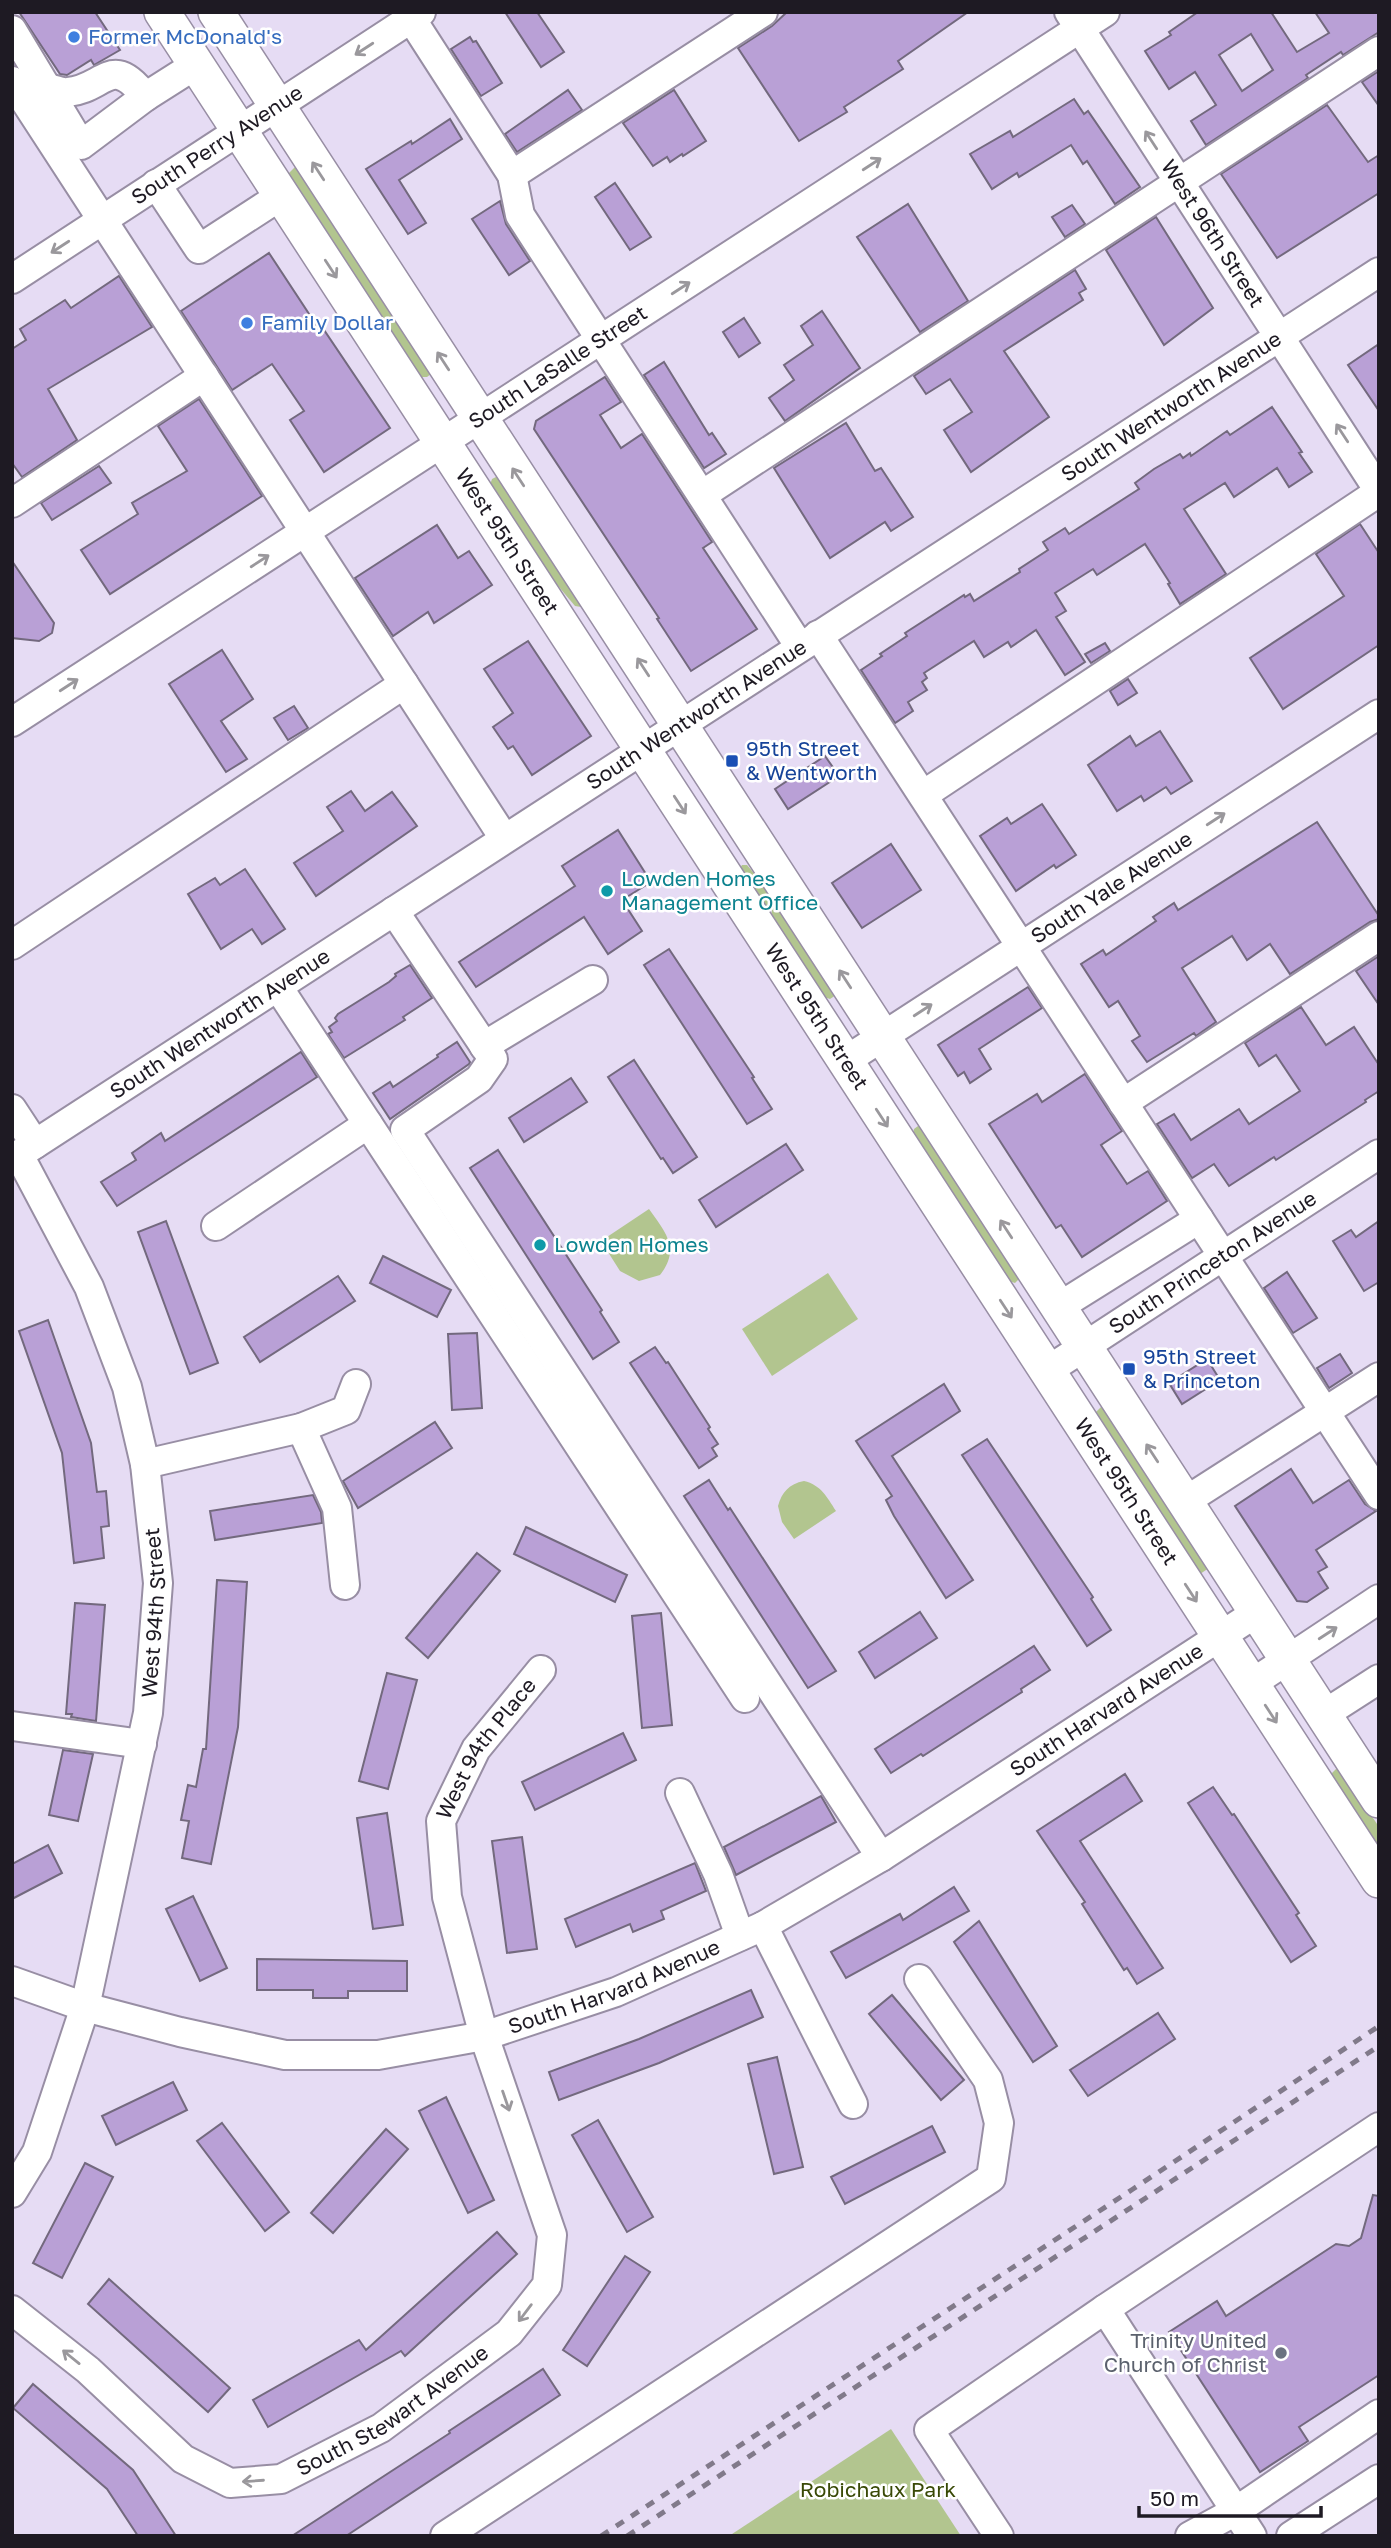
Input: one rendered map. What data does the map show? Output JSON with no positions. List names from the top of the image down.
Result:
{
  "streets": {
    "main road": ["West 95th Street"],
    "street": [
      "South Perry Avenue",
      "West 96th Street",
      "South LaSalle Street",
      "South Wentworth Avenue",
      "South Yale Avenue",
      "South Princeton Avenue",
      "West 94th Street",
      "South Harvard Avenue",
      "West 94th Place",
      "South Stewart Avenue"
    ]
  },
  "crossings": [
    ["South Perry Avenue", "West 95th Street"],
    ["West 96th Street", "South LaSalle Street"],
    ["West 96th Street", "South Wentworth Avenue"],
    ["South LaSalle Street", "West 95th Street"],
    ["South Wentworth Avenue", "West 95th Street"],
    ["South Wentworth Avenue", "West 94th Street"],
    ["West 95th Street", "South Yale Avenue"],
    ["West 95th Street", "South Princeton Avenue"],
    ["West 95th Street", "South Harvard Avenue"],
    ["West 94th Street", "South Harvard Avenue"],
    ["South Harvard Avenue", "West 94th Place"],
    ["South Harvard Avenue", "South Stewart Avenue"],
    ["West 94th Place", "South Stewart Avenue"]
  ],
  "one_way": ["West 96th Street"],
  "parks": ["Robichaux Park"],
  "places": {
    "other": [
      "Former McDonald's",
      "Family Dollar",
      "Lowden Homes Management Office",
      "Lowden Homes",
      "Trinity United Church of Christ"
    ],
    "transit": ["95th Street & Wentworth", "95th Street & Princeton"]
  },
  "scale_bar": "50 m"
}
